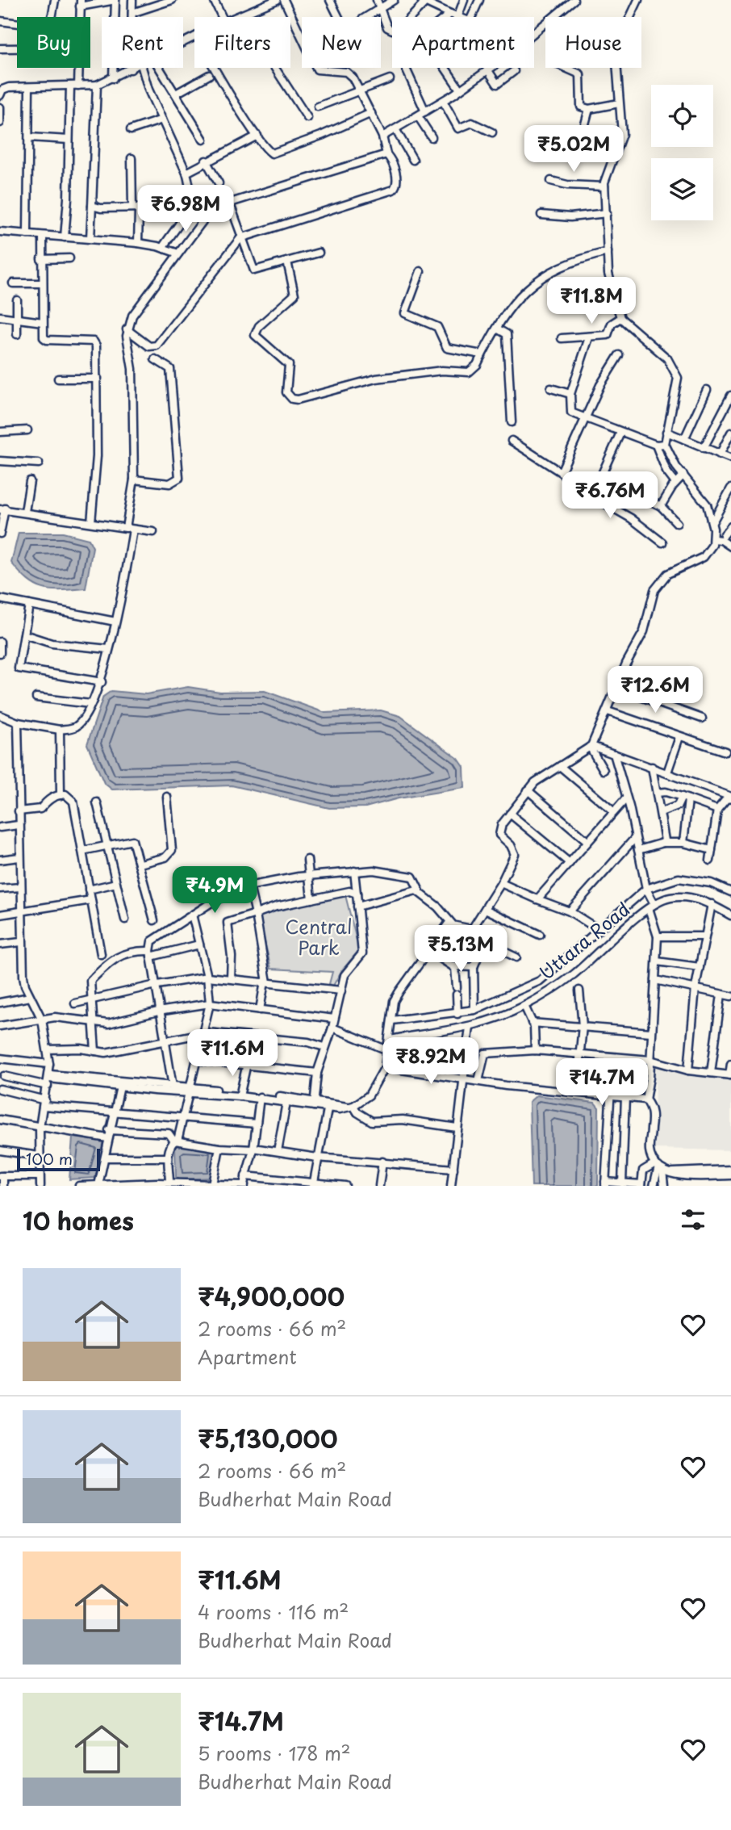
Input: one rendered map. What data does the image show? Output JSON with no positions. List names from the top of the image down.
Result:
{
  "streets": {
    "street": ["Uttara Road"]
  },
  "parks": ["Central Park"],
  "scale_bar": "100 m",
  "page": {
    "chip": [
      "Buy",
      "Rent",
      "Filters",
      "New",
      "Apartment",
      "House"
    ],
    "price": [
      "₹5.02M",
      "₹6.98M",
      "₹11.8M",
      "₹6.76M",
      "₹12.6M",
      "₹4.9M",
      "₹5.13M",
      "₹11.6M",
      "₹8.92M",
      "₹14.7M"
    ],
    "scale": "100 m",
    "heading": "10 homes",
    "list": [
      {
        "name": "₹4,900,000",
        "note": "2 rooms · 66 m² · Apartment"
      },
      {
        "name": "₹5,130,000",
        "note": "2 rooms · 66 m² · Budherhat Main Road"
      },
      {
        "name": "₹11.6M",
        "note": "4 rooms · 116 m² · Budherhat Main Road"
      },
      {
        "name": "₹14.7M",
        "note": "5 rooms · 178 m² · Budherhat Main Road"
      }
    ]
  }
}
